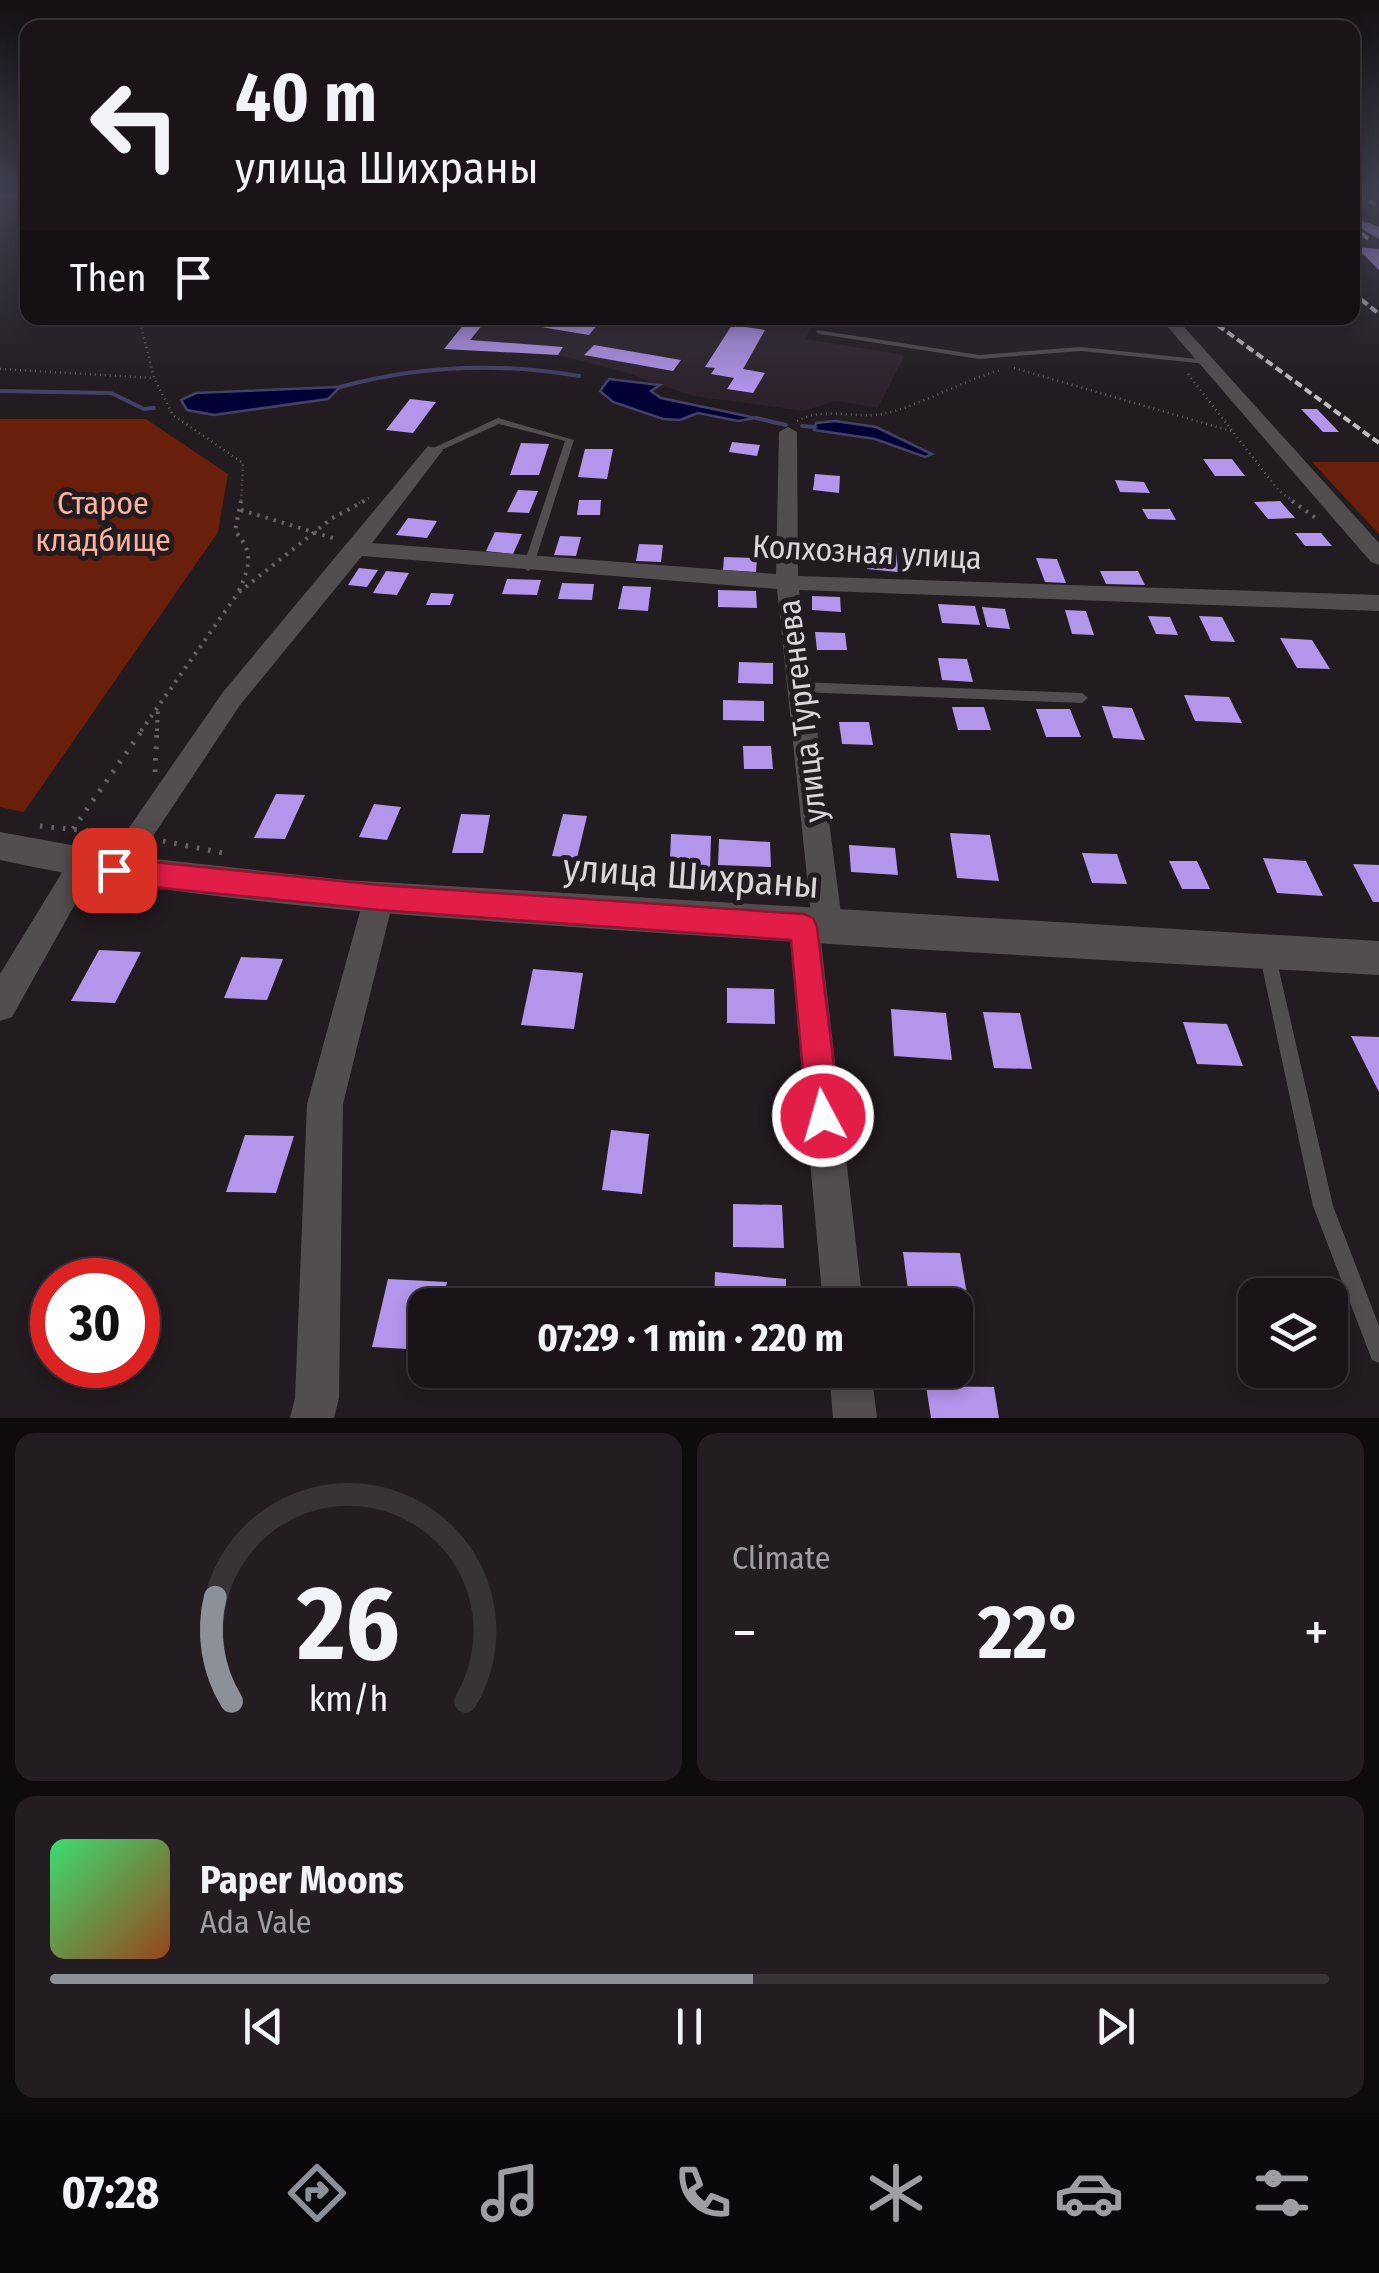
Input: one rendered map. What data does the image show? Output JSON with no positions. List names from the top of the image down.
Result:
{
  "streets": {
    "street": ["Колхозная улица", "улица Тургенева", "улица Шихраны"]
  },
  "crossings": [
    ["Колхозная улица", "улица Тургенева"],
    ["улица Тургенева", "улица Шихраны"]
  ],
  "parks": ["Старое кладбище"],
  "page": {
    "turn": ["40 m", "улица Шихраны"],
    "then": "Then",
    "limit": "30",
    "trip": "07:29 · 1 min · 220 m",
    "tile": "Climate",
    "heat": ["−", "22°", "+"],
    "song": ["Paper Moons", "Ada Vale"],
    "tabs": "07:28",
    "gauge": ["26", "km/h"]
  }
}
